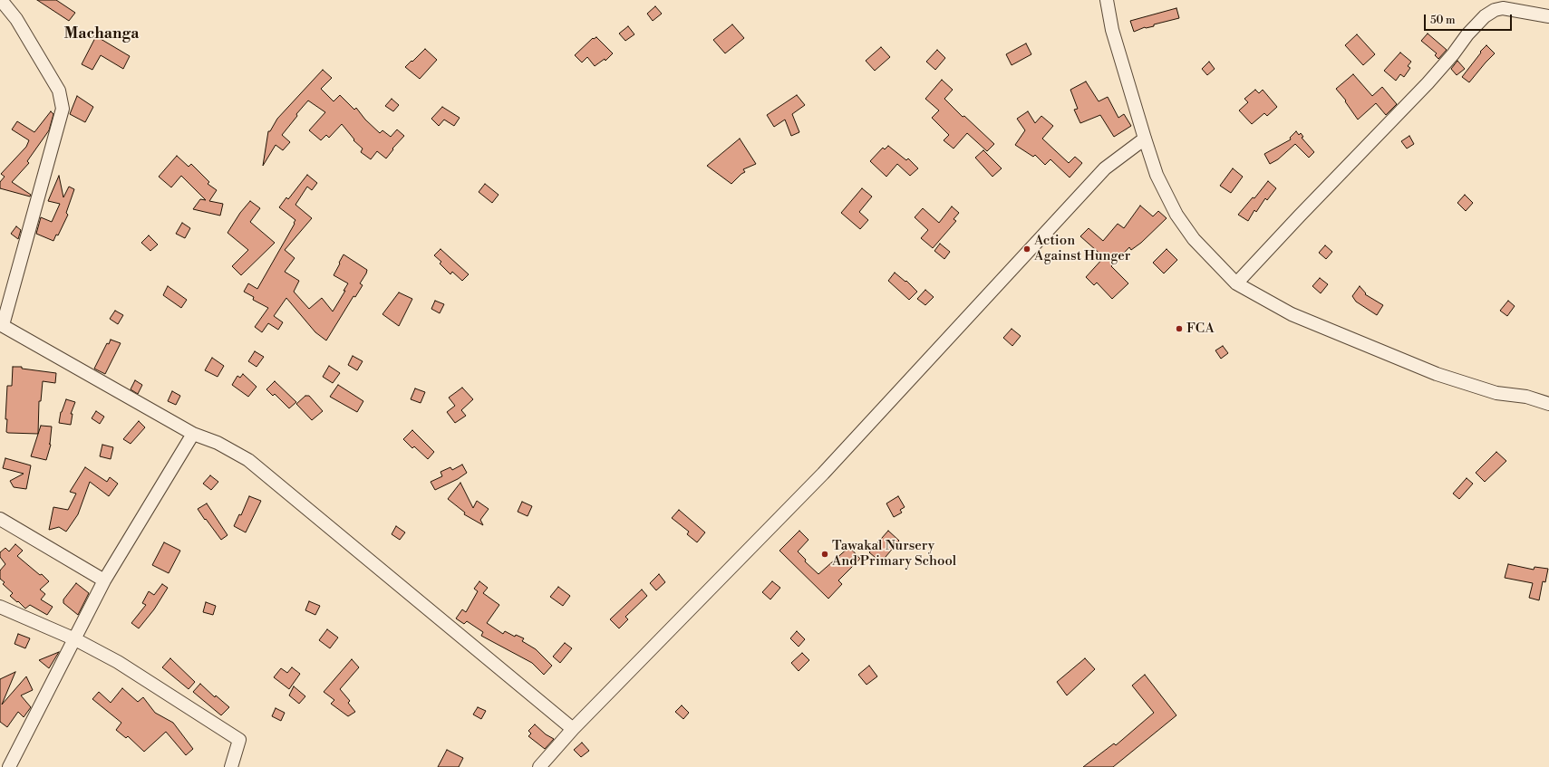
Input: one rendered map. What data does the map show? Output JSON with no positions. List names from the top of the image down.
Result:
{
  "districts": ["Machanga"],
  "places": ["Action Against Hunger", "FCA", "Tawakal Nursery And Primary School"],
  "scale_bar": "50 m"
}
